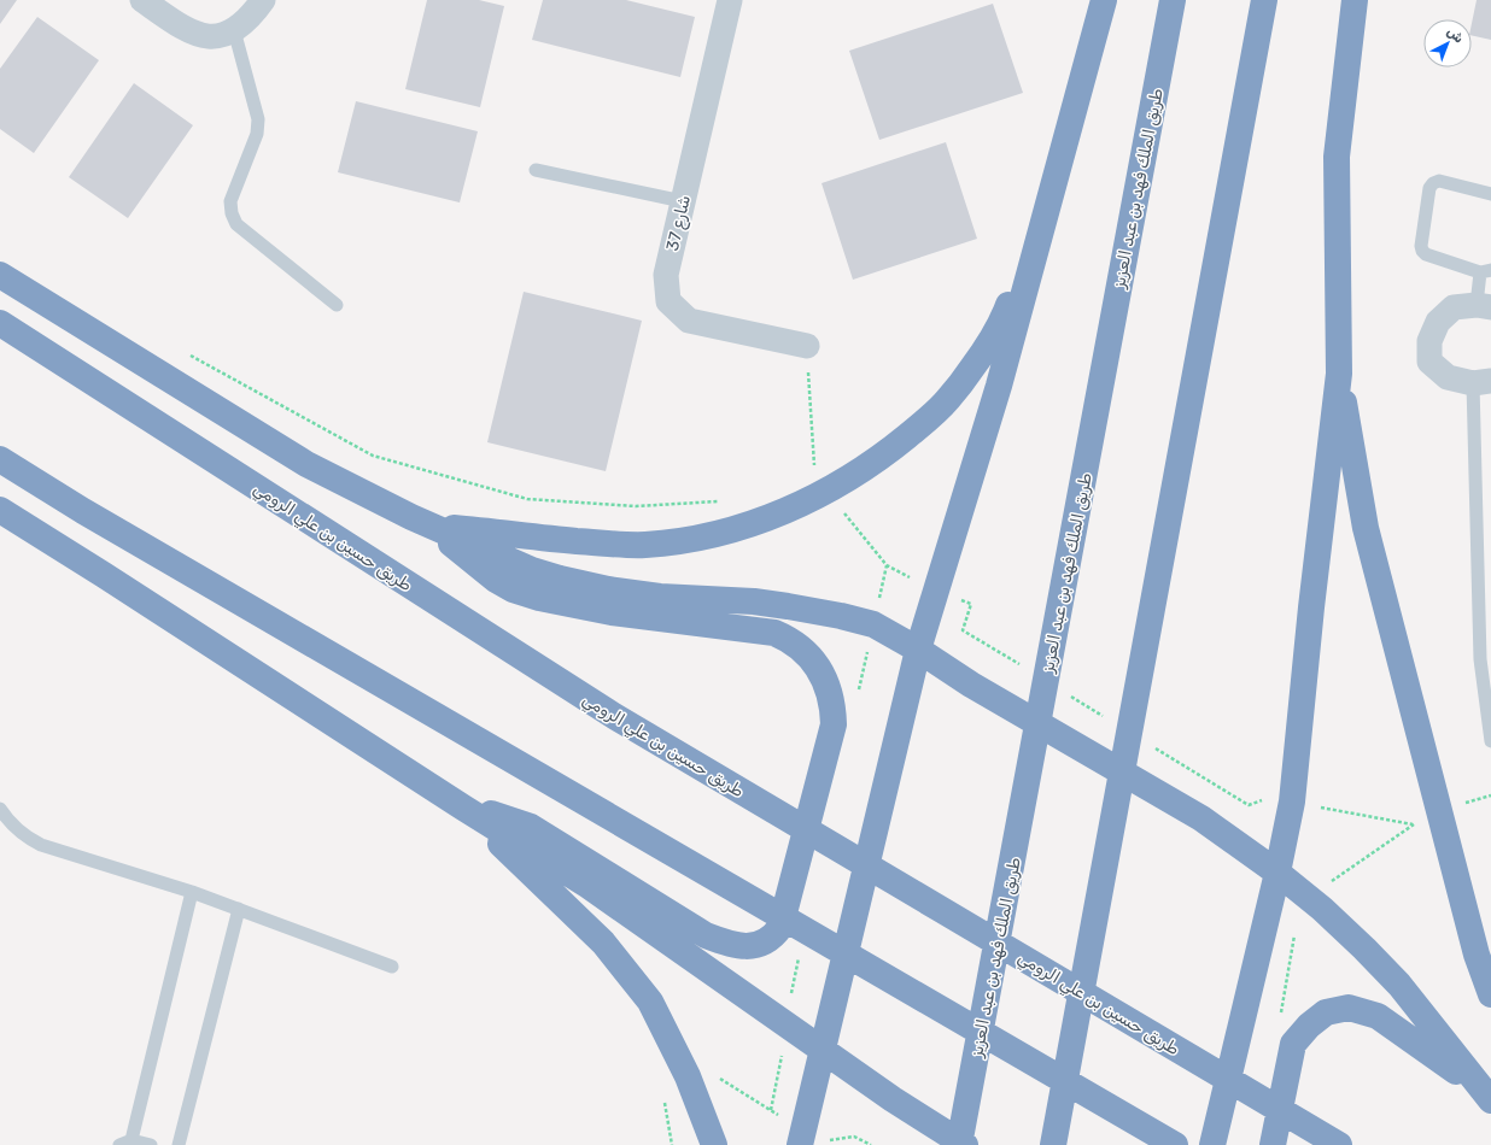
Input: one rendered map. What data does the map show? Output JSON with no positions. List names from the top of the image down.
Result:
{
  "streets": {
    "highway": ["طريق الملك فهد بن عبد العزيز", "طريق حسين بن علي الرومي"],
    "street": ["شارع 37"]
  },
  "north": "top right"
}
